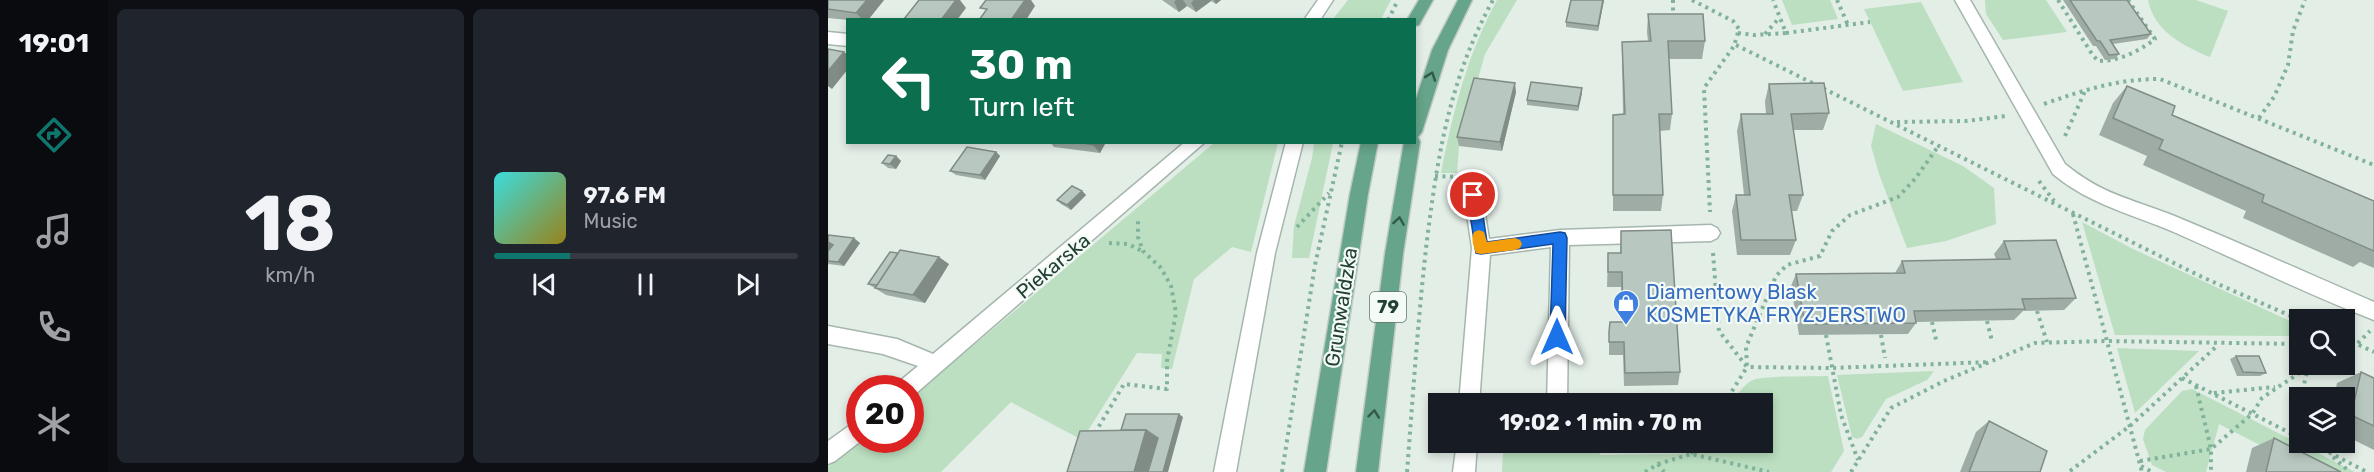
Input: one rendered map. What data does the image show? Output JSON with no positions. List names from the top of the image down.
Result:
{
  "streets": {
    "main road": ["Grunwaldzka", "79"],
    "street": ["Piekarska"]
  },
  "places": {
    "shop": ["Diamentowy Blask KOSMETYKA FRYZJERSTWO"]
  },
  "page": {
    "tabs": "19:01",
    "tile": ["18", "km/h"],
    "turn": ["30 m", "Turn left"],
    "song": ["97.6 FM", "Music"],
    "limit": "20",
    "trip": "19:02 · 1 min · 70 m"
  }
}
